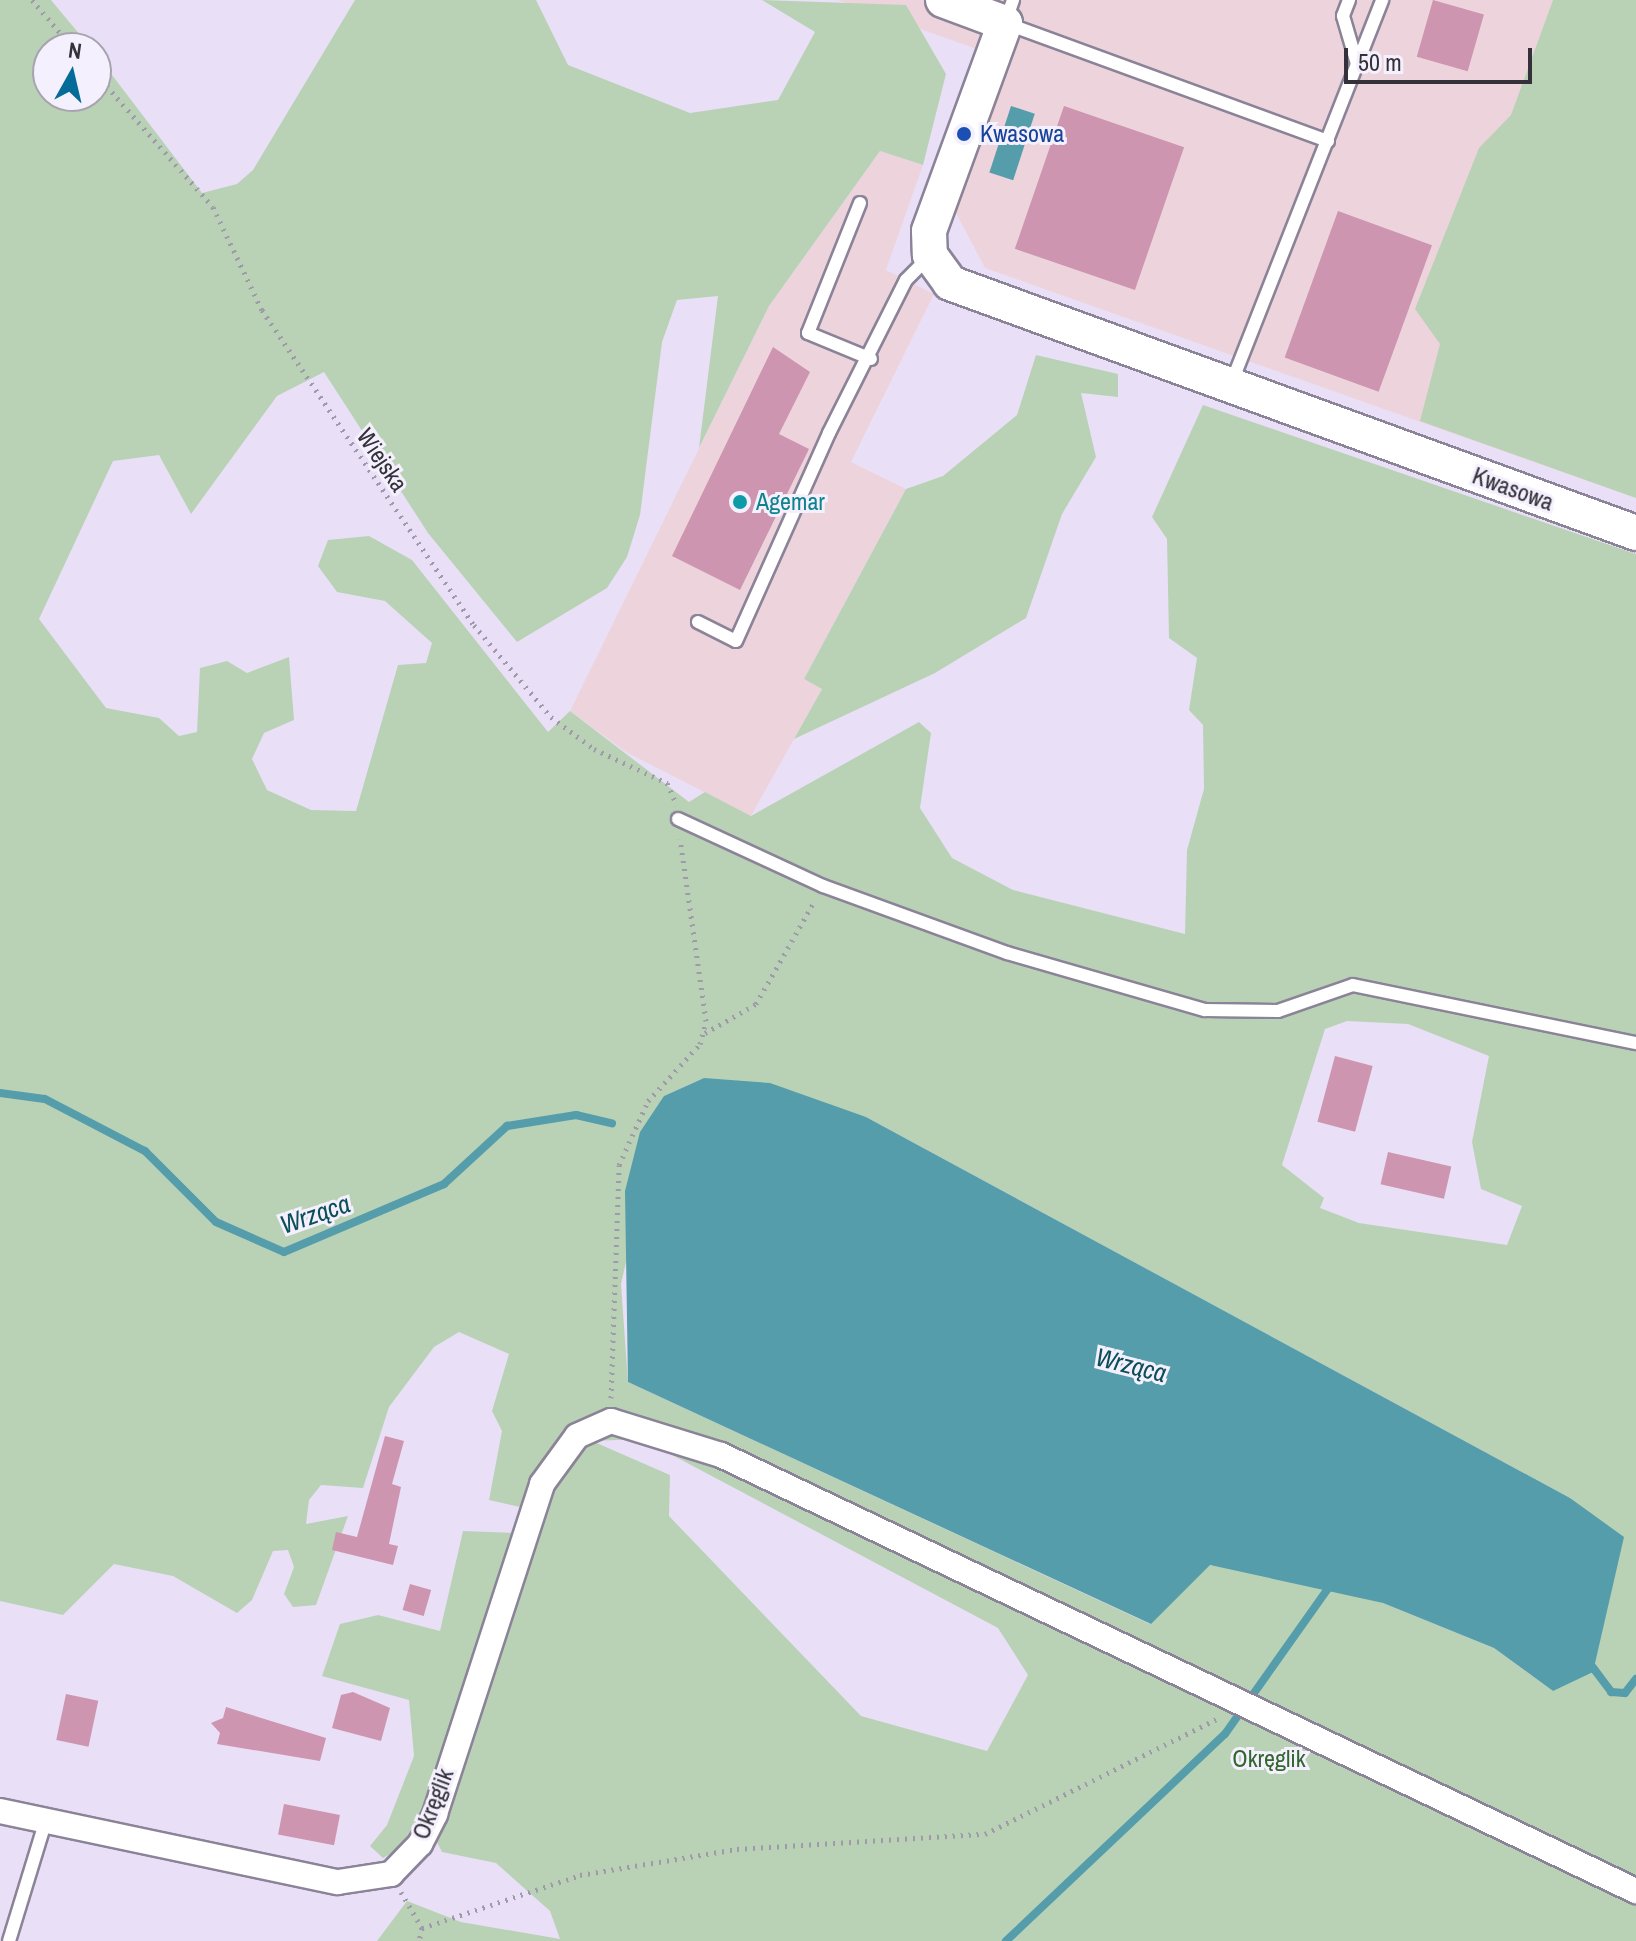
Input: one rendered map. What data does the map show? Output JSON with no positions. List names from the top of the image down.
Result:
{
  "streets": {
    "street": ["Kwasowa", "Okręglik"],
    "path": ["Wiejska"]
  },
  "water": ["Wrząca"],
  "parks": ["Okręglik"],
  "places": ["Kwasowa", "Agemar"],
  "scale_bar": "50 m",
  "north": "top"
}
